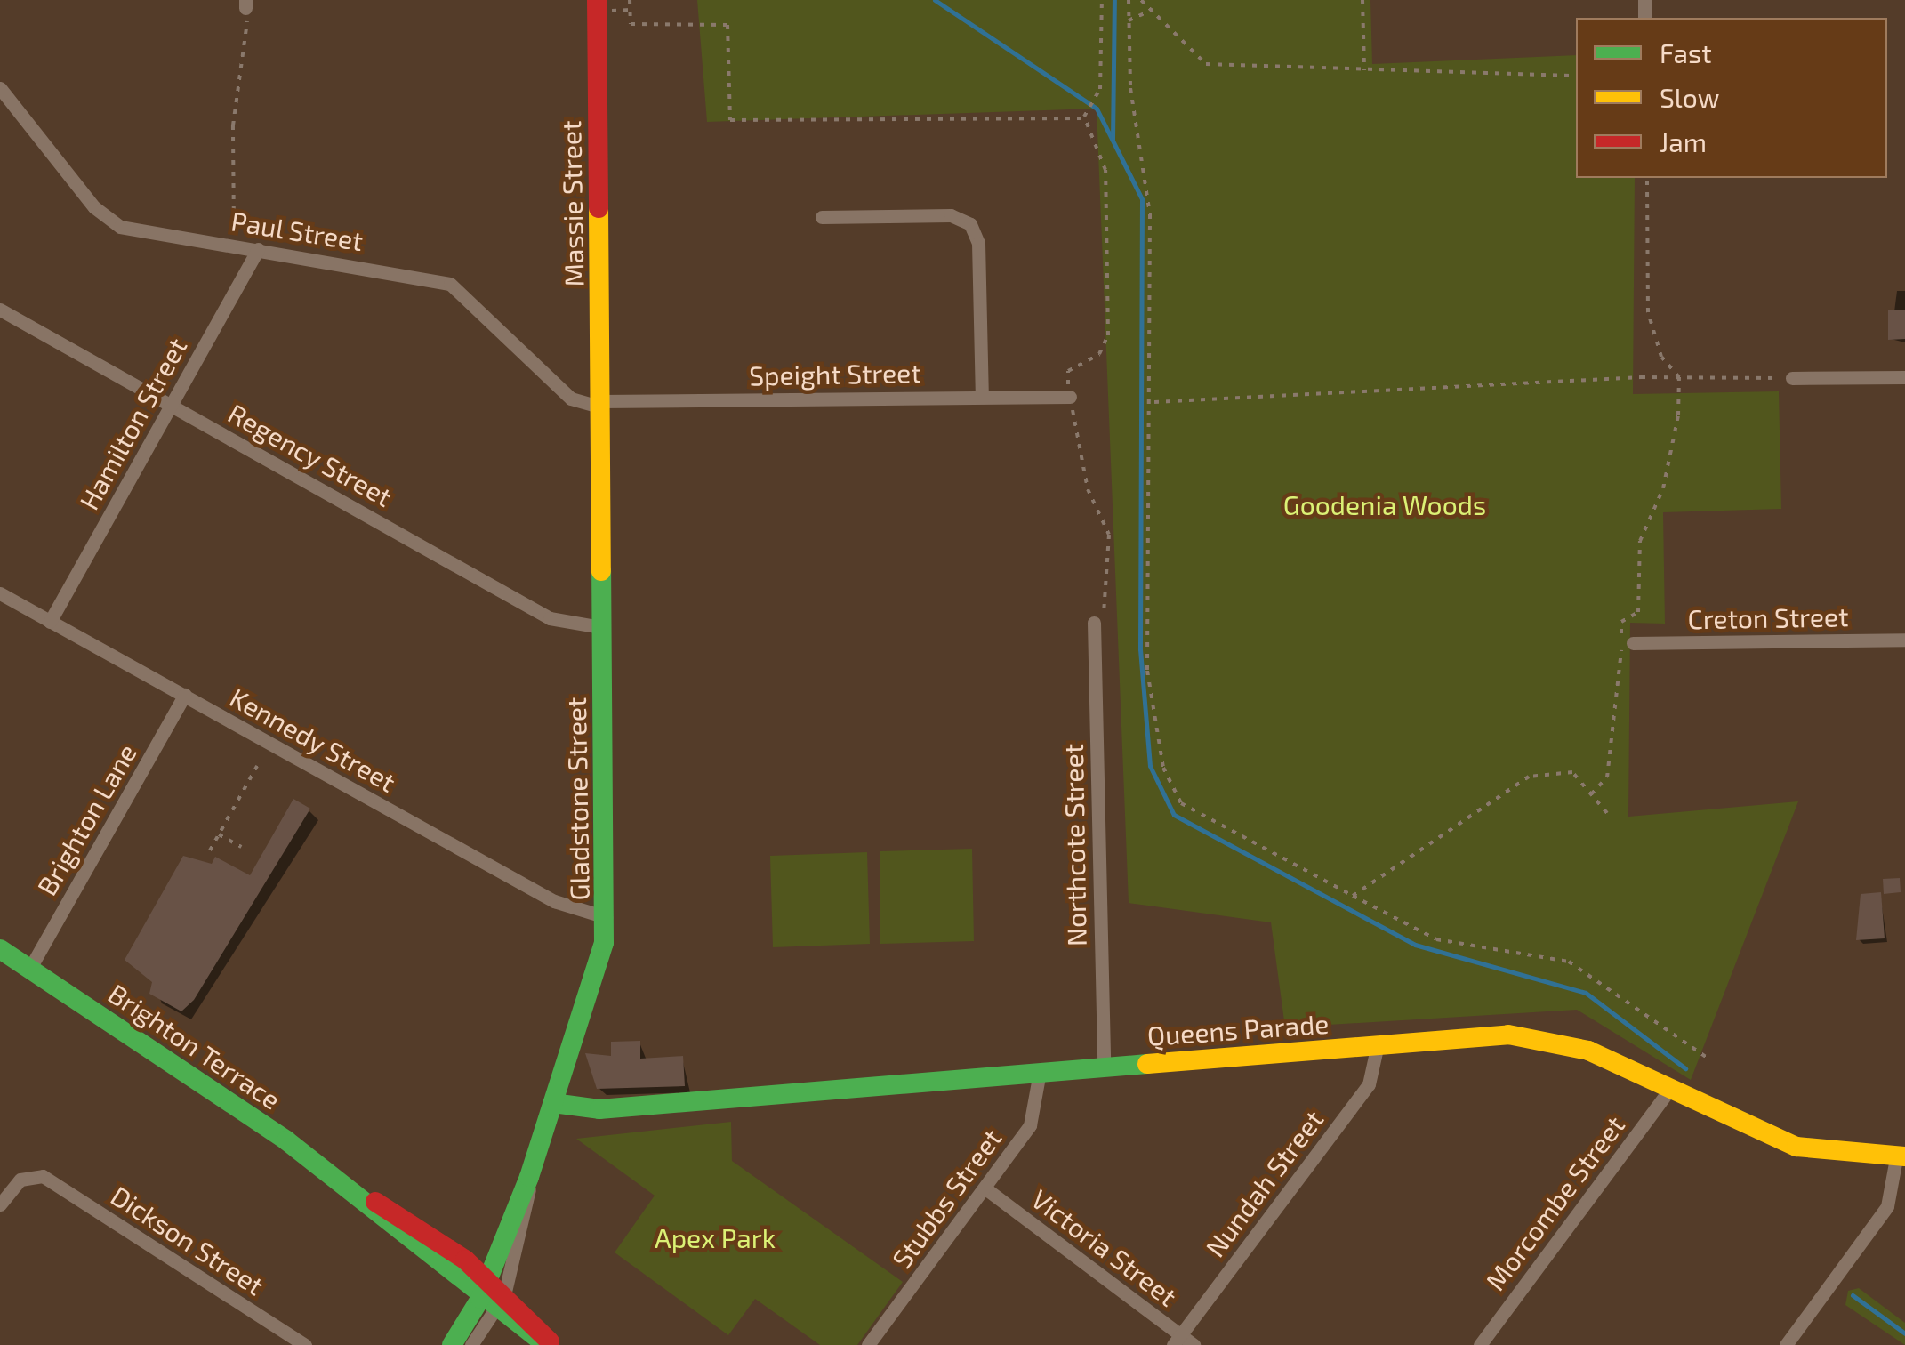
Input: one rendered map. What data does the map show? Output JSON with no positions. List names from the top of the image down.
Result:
{
  "streets": {
    "street": [
      "Massie Street",
      "Paul Street",
      "Speight Street",
      "Hamilton Street",
      "Regency Street",
      "Creton Street",
      "Kennedy Street",
      "Gladstone Street",
      "Brighton Lane",
      "Northcote Street",
      "Queens Parade",
      "Brighton Terrace",
      "Nundah Street",
      "Stubbs Street",
      "Morcombe Street",
      "Dickson Street",
      "Victoria Street"
    ]
  },
  "crossings": [
    ["Massie Street", "Paul Street"],
    ["Massie Street", "Speight Street"],
    ["Massie Street", "Gladstone Street"],
    ["Paul Street", "Speight Street"],
    ["Paul Street", "Hamilton Street"],
    ["Paul Street", "Gladstone Street"],
    ["Speight Street", "Gladstone Street"],
    ["Hamilton Street", "Regency Street"],
    ["Hamilton Street", "Kennedy Street"],
    ["Regency Street", "Gladstone Street"],
    ["Kennedy Street", "Gladstone Street"],
    ["Kennedy Street", "Brighton Lane"],
    ["Gladstone Street", "Queens Parade"],
    ["Gladstone Street", "Brighton Terrace"],
    ["Brighton Lane", "Brighton Terrace"],
    ["Northcote Street", "Queens Parade"],
    ["Queens Parade", "Nundah Street"],
    ["Queens Parade", "Stubbs Street"],
    ["Queens Parade", "Morcombe Street"],
    ["Nundah Street", "Victoria Street"],
    ["Stubbs Street", "Victoria Street"]
  ],
  "parks": ["Goodenia Woods", "Apex Park"],
  "legend": ["Fast", "Slow", "Jam"]
}
